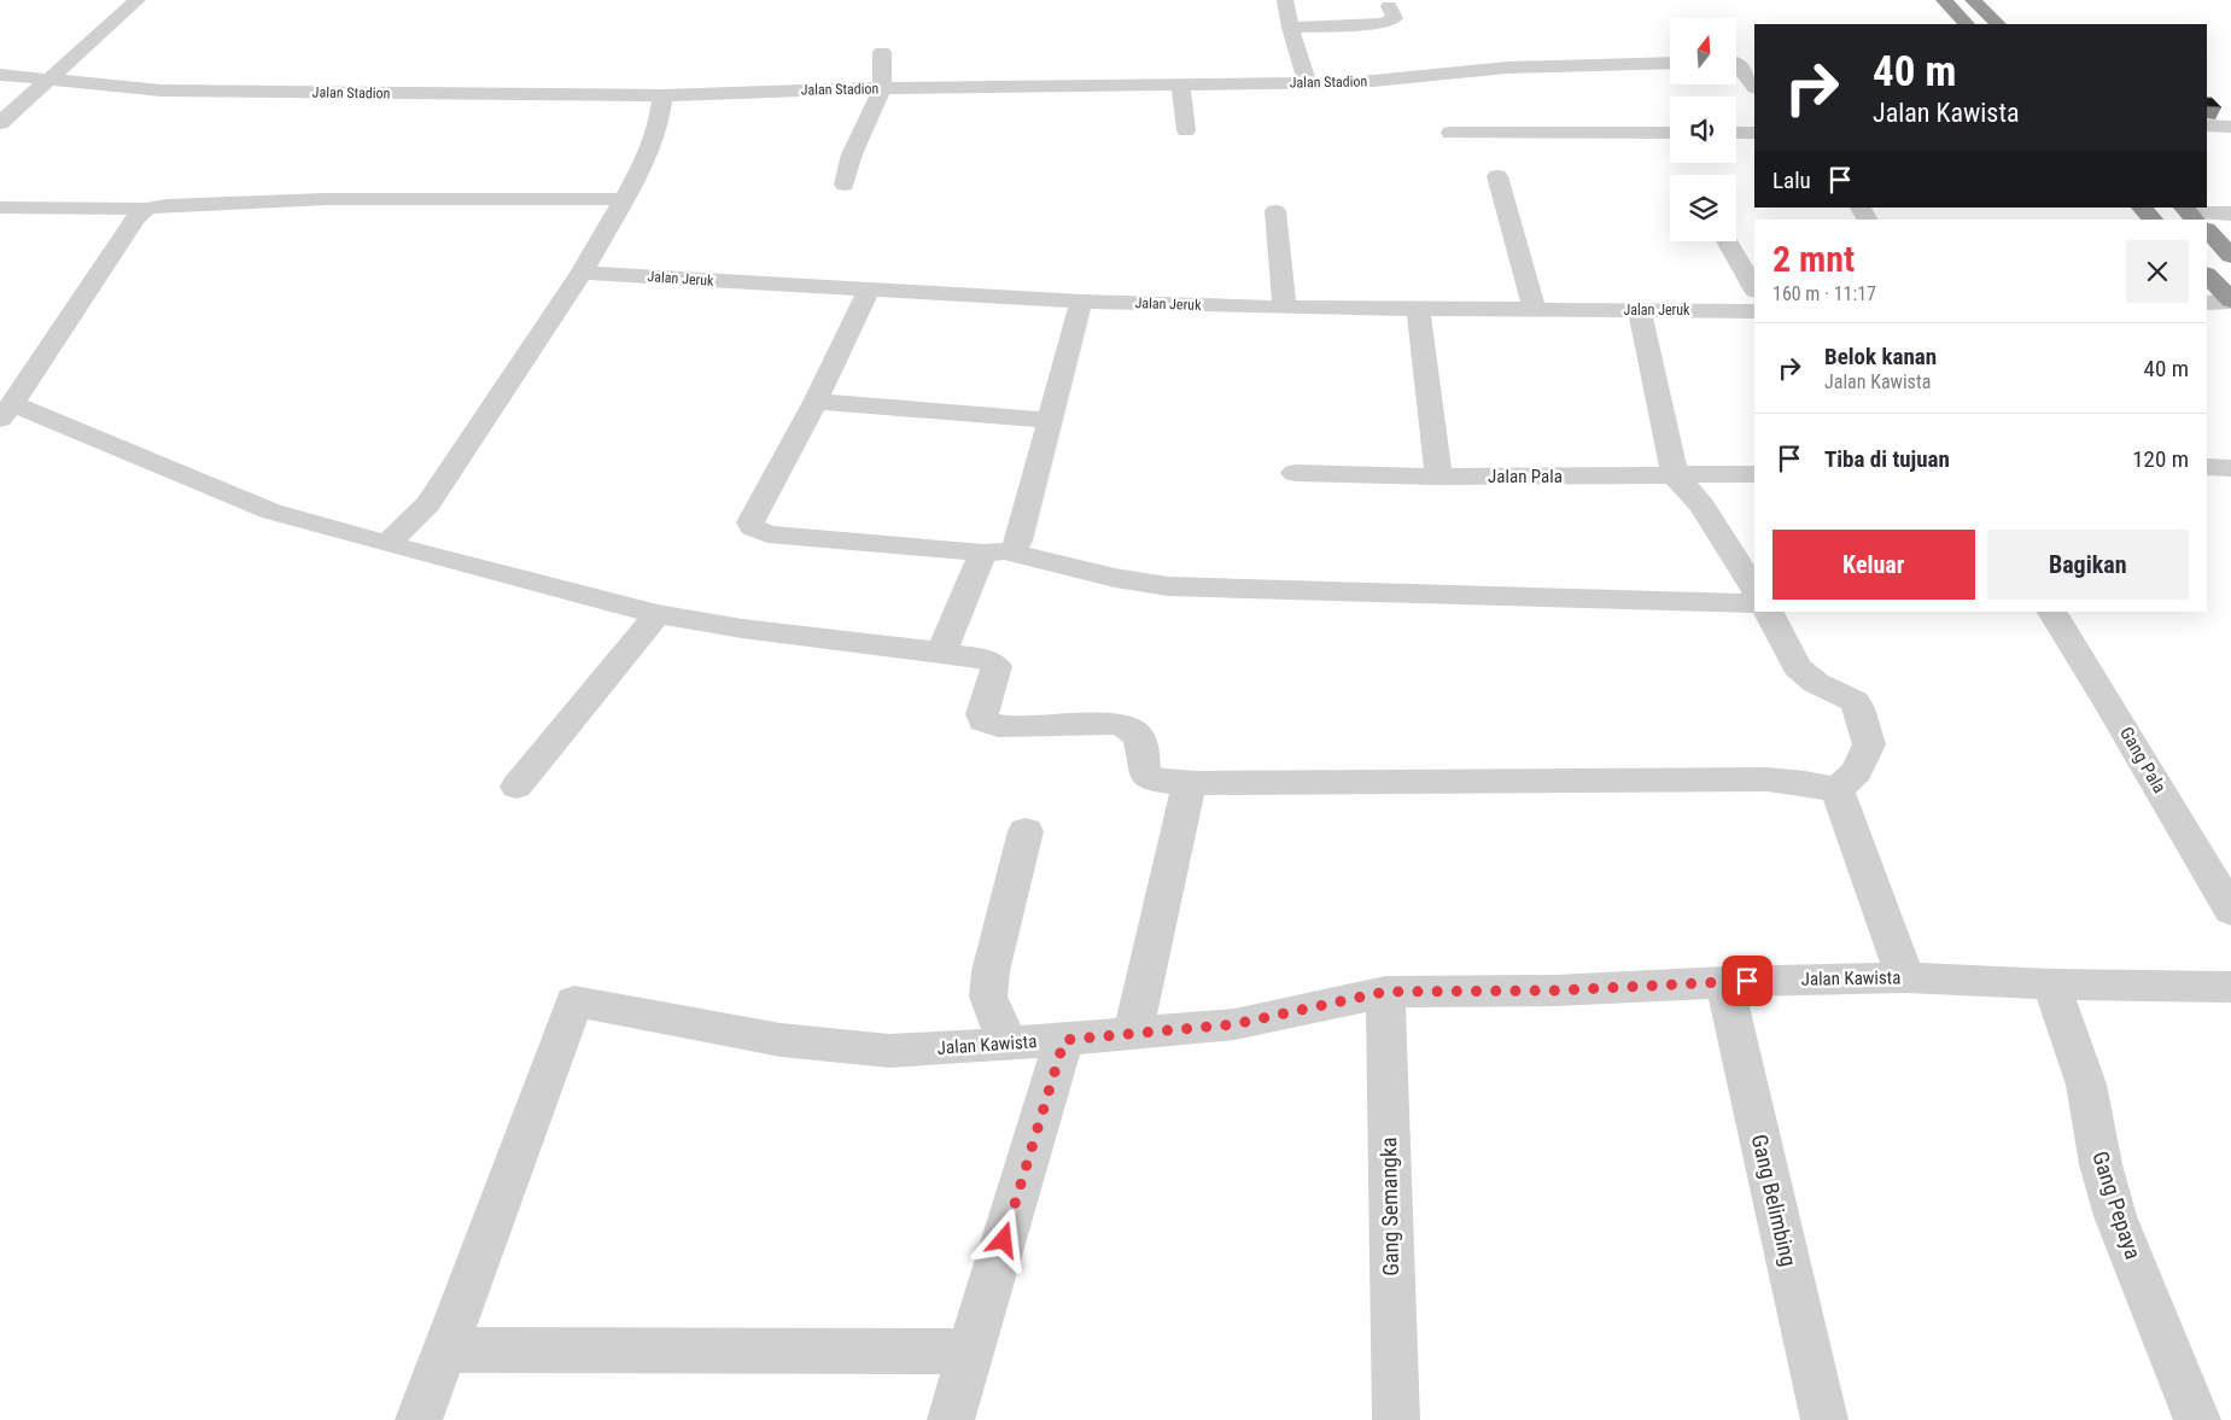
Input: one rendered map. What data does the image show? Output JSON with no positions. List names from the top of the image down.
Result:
{
  "streets": {
    "street": [
      "Jalan Stadion",
      "Jalan Jeruk",
      "Jalan Pala",
      "Gang Pala",
      "Jalan Kawista",
      "Gang Belimbing",
      "Gang Pepaya",
      "Gang Semangka"
    ]
  },
  "crossings": [
    ["Jalan Kawista", "Gang Belimbing"],
    ["Jalan Kawista", "Gang Pepaya"],
    ["Jalan Kawista", "Gang Semangka"]
  ],
  "north": "top",
  "page": {
    "turn": ["40 m", "Jalan Kawista"],
    "then": "Lalu",
    "heading": ["2 mnt", "160 m · 11:17"],
    "list": [
      {
        "name": "Belok kanan",
        "note": "Jalan Kawista",
        "value": "40 m"
      },
      {
        "name": "Tiba di tujuan",
        "value": "120 m"
      }
    ],
    "buttons": ["Keluar", "Bagikan"]
  }
}
